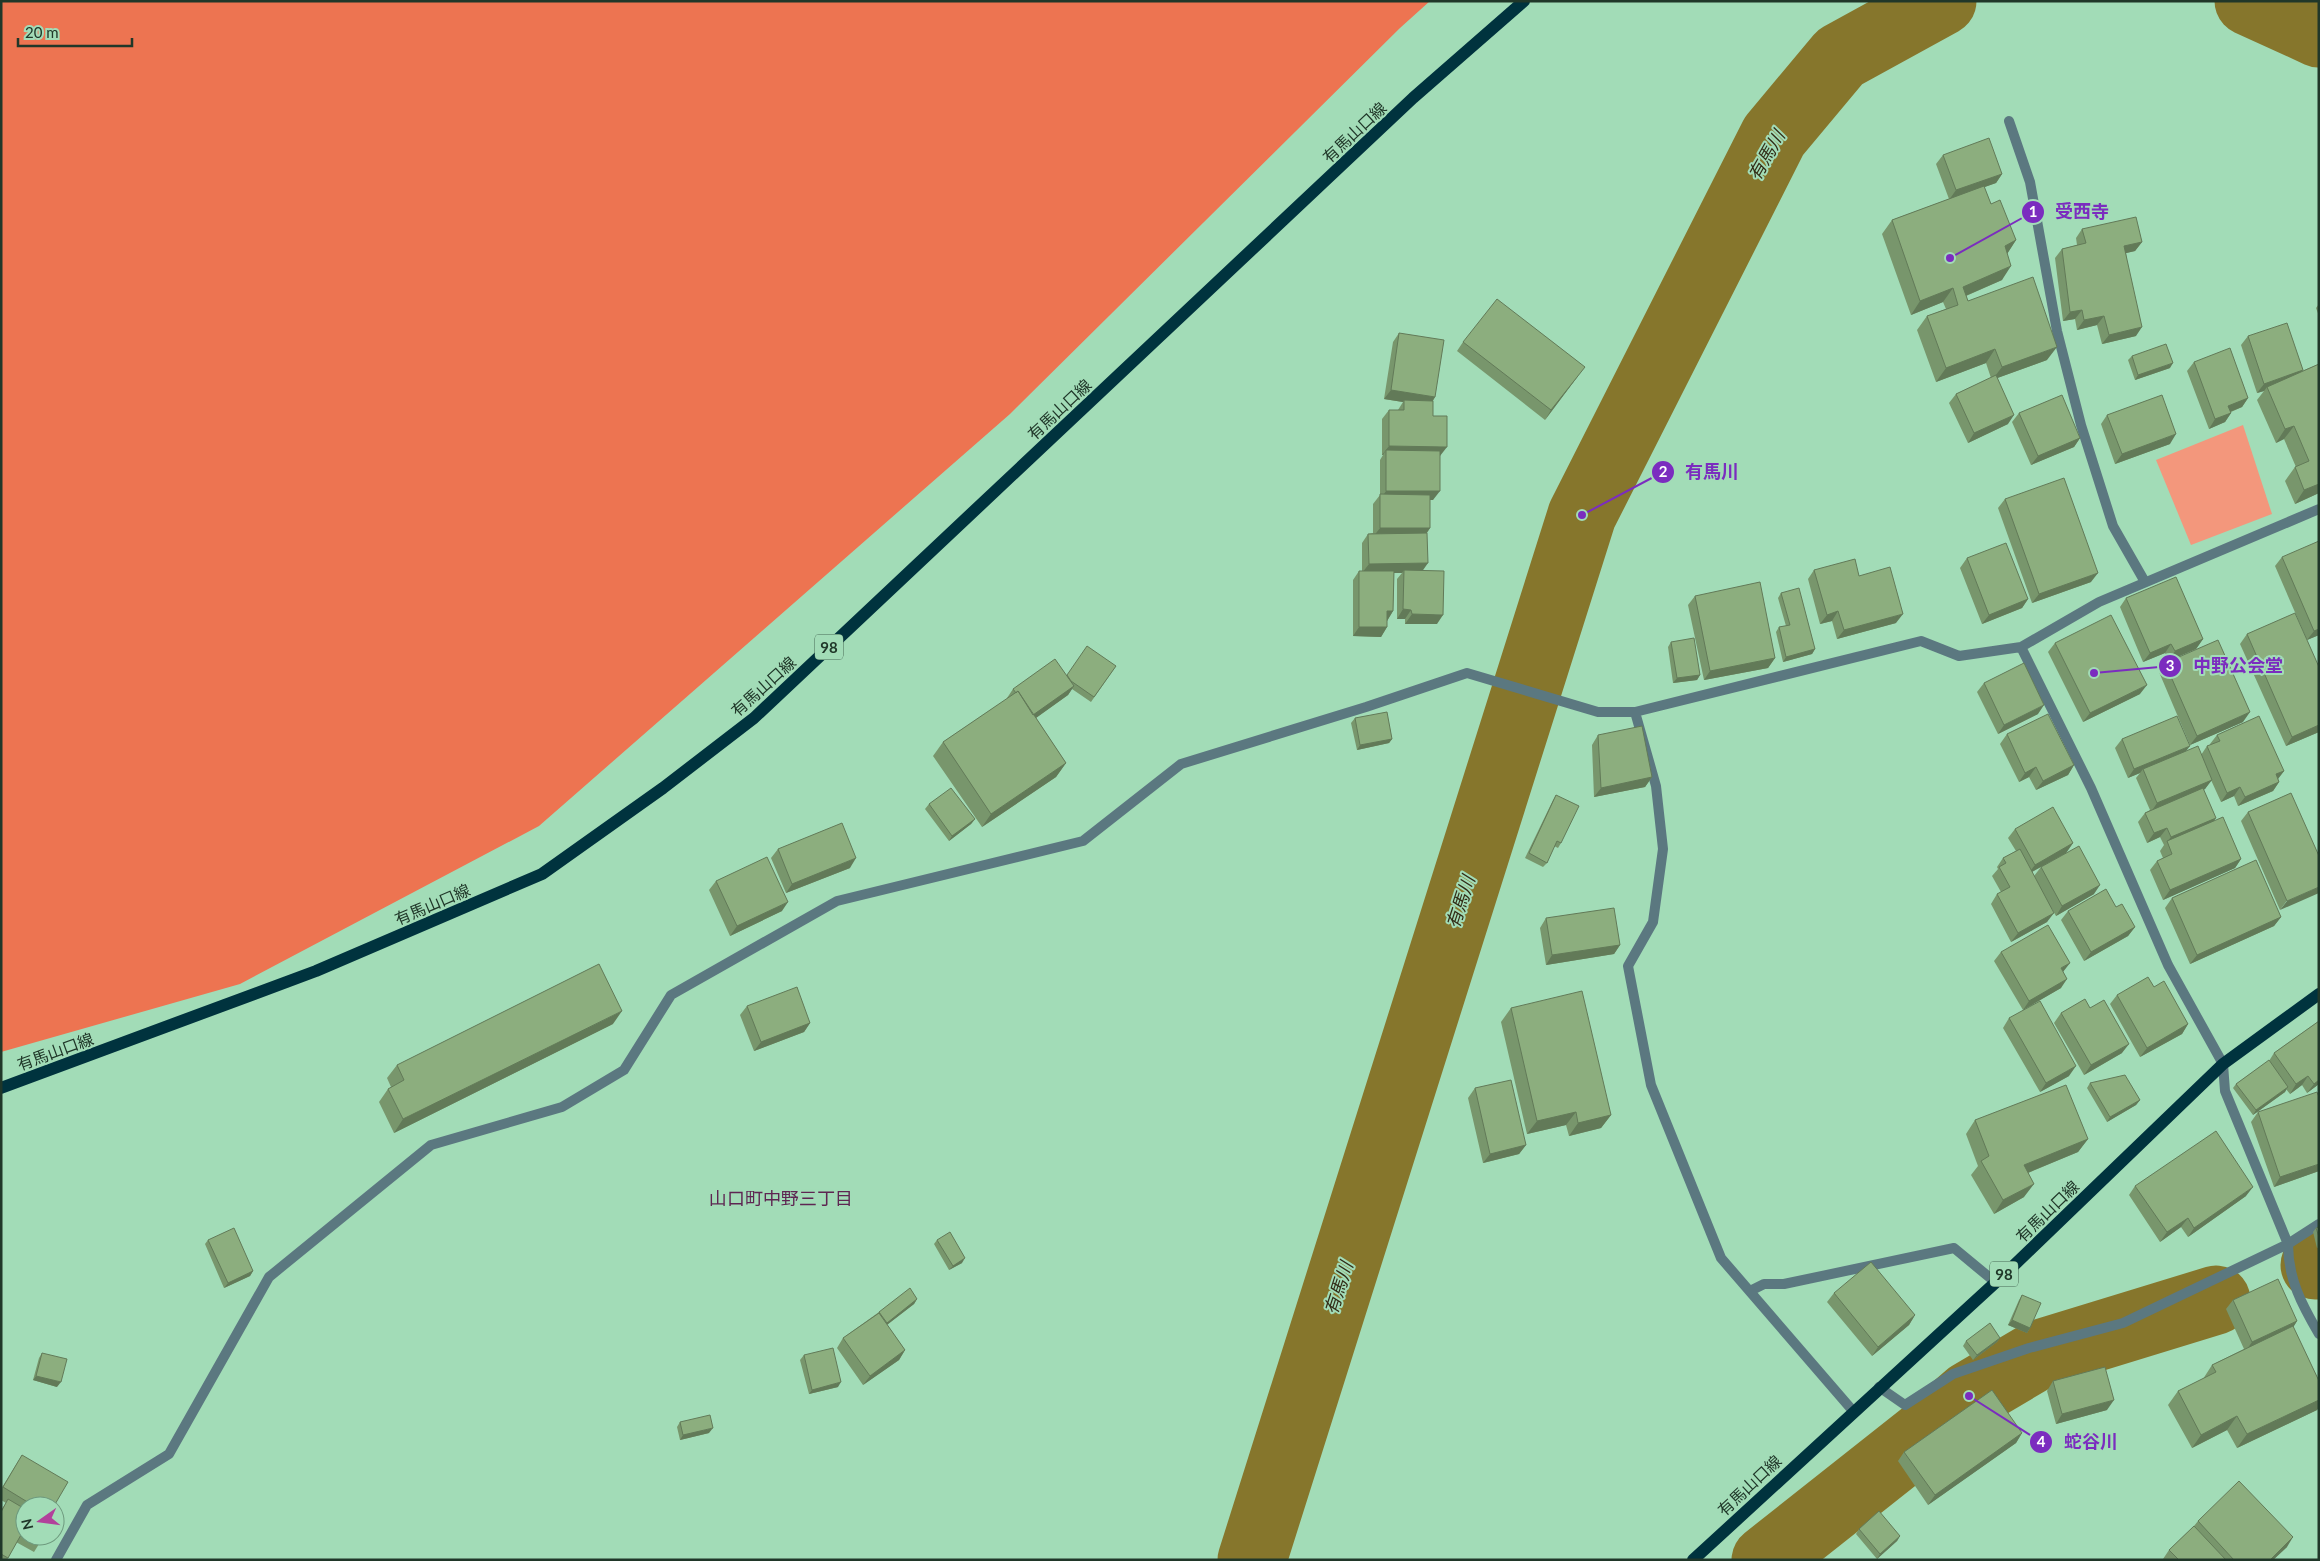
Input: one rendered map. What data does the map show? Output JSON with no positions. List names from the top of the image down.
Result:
{
  "streets": {
    "main road": ["有馬山口線", "98"]
  },
  "districts": ["山口町中野三丁目"],
  "water": ["有馬川"],
  "places": [
    "受西寺",
    "有馬川",
    "中野公会堂",
    "蛇谷川"
  ],
  "scale_bar": "20 m",
  "north": "left"
}
